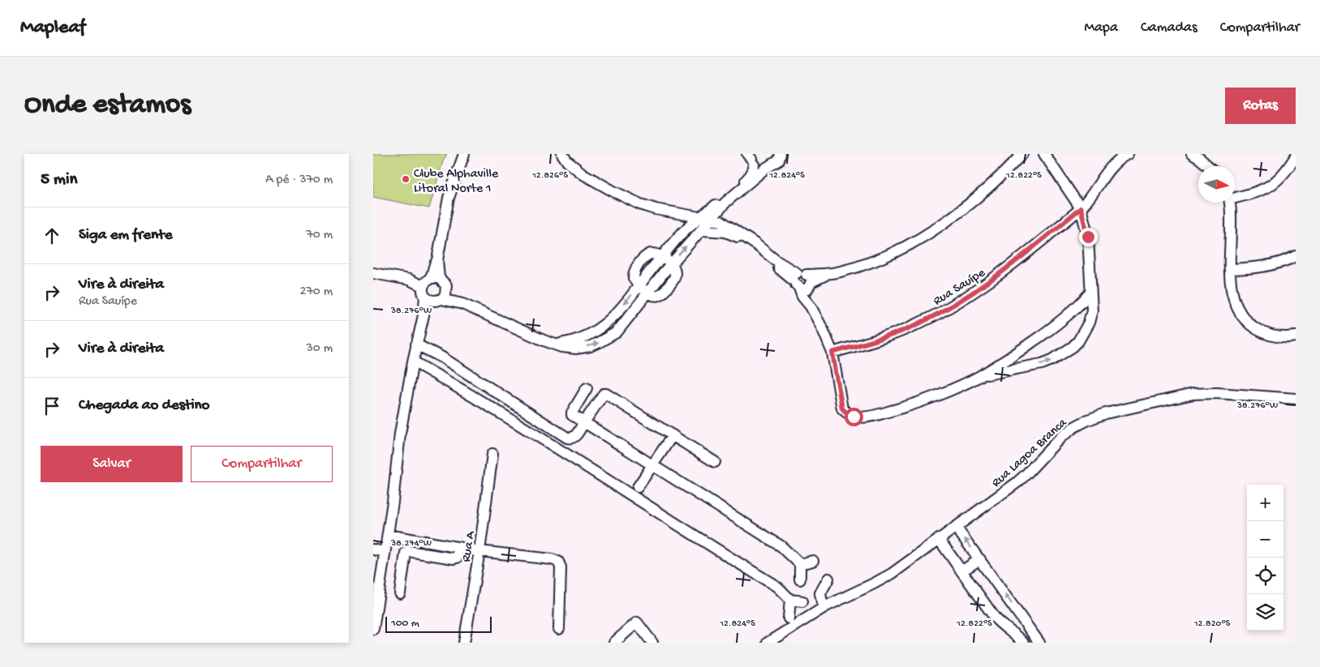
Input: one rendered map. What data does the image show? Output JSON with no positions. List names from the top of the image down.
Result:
{
  "streets": {
    "street": ["Rua Sauípe", "Rua Lagoa Branca", "Rua A"]
  },
  "places": ["Clube Alphaville Litoral Norte 1"],
  "scale_bar": "100 m",
  "north": "right",
  "page": {
    "header": "Mapleaf",
    "nav": ["Mapa", "Camadas", "Compartilhar"],
    "buttons": [
      "Rotas",
      ["Salvar", "Compartilhar"]
    ],
    "title": "Onde estamos",
    "heading": ["5 min", "A pé · 370 m"],
    "list": [
      ["Siga em frente", "70 m"],
      ["Vire à direita", "Rua Sauípe", "270 m"],
      ["Vire à direita", "30 m"],
      "Chegada ao destino"
    ],
    "map_buttons": ["+", "−"],
    "scale": "100 m"
  },
  "coordinates": [
    "12.826°S",
    "12.824°S",
    "12.822°S",
    "38.276°W",
    "38.274°W",
    "12.820°S"
  ]
}
